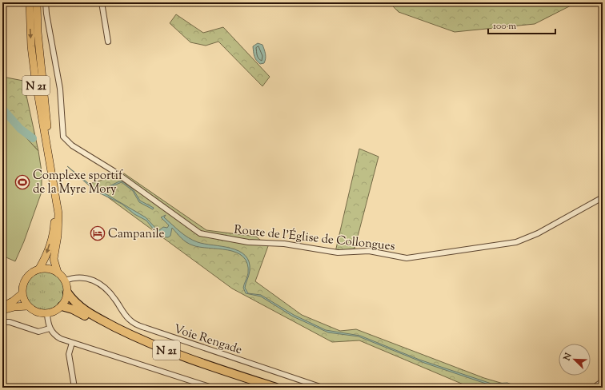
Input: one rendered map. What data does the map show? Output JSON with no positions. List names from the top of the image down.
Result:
{
  "streets": {
    "highway": ["N 21"],
    "street": ["Route de l’Église de Collongues", "Voie Rengade"]
  },
  "crossings": [
    ["N 21", "Voie Rengade"]
  ],
  "places": {
    "sports": ["Complexe sportif de la Myre Mory"],
    "hotel": ["Campanile"]
  },
  "scale_bar": "100 m",
  "north": "top left"
}
